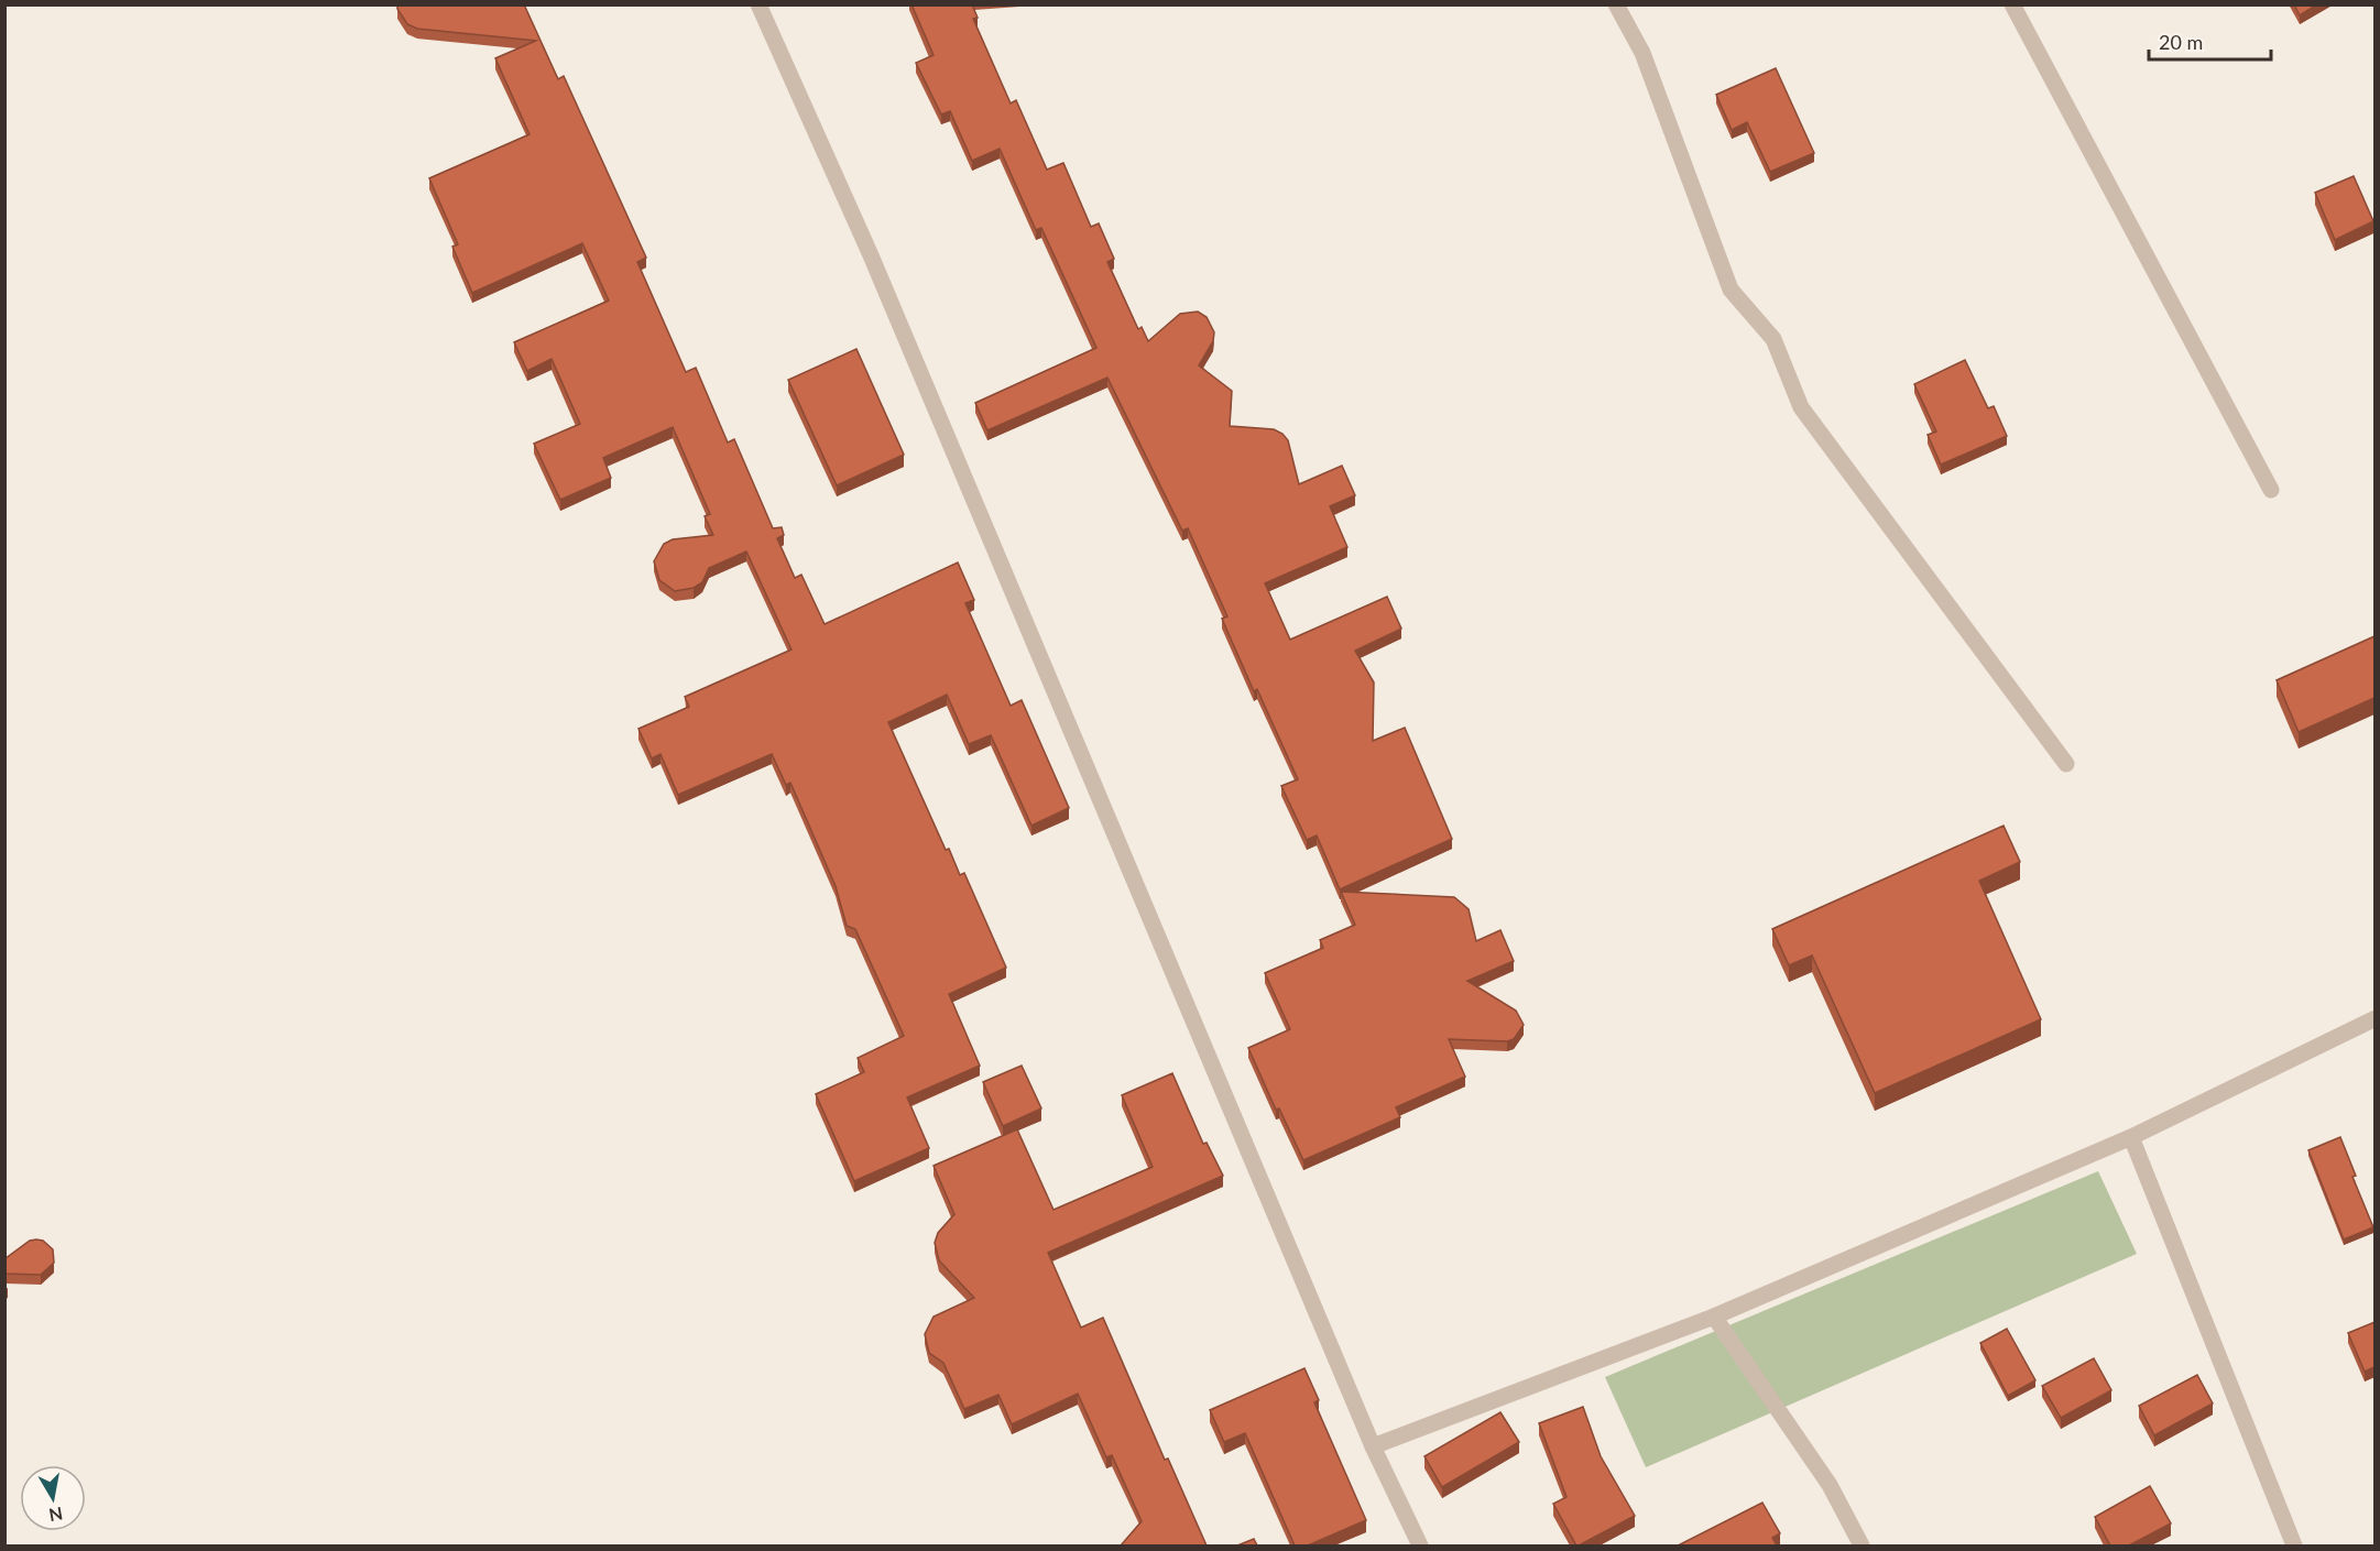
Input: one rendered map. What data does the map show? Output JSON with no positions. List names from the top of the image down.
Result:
{
  "scale_bar": "20 m",
  "north": "bottom"
}
